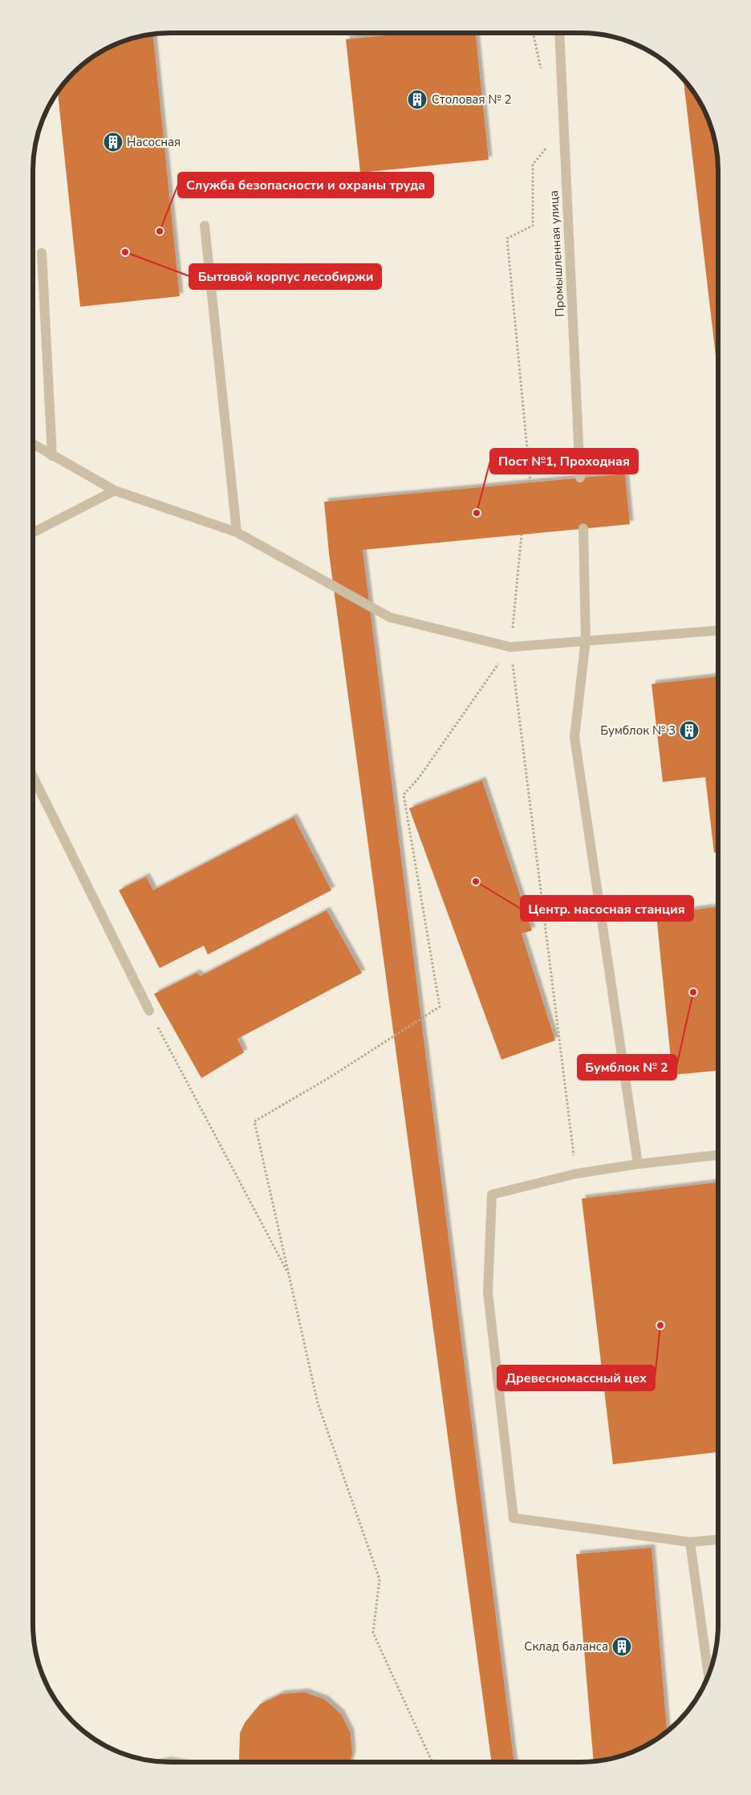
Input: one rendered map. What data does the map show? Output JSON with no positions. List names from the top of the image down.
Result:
{
  "streets": {
    "lane": ["Промышленная улица"]
  },
  "places": {
    "building": [
      "Столовая № 2",
      "Насосная",
      "Бумблок № 3",
      "Склад баланса"
    ],
    "other": [
      "Служба безопасности и охраны труда",
      "Бытовой корпус лесобиржи",
      "Пост №1, Проходная",
      "Центр. насосная станция",
      "Бумблок № 2",
      "Древесномассный цех"
    ]
  }
}
